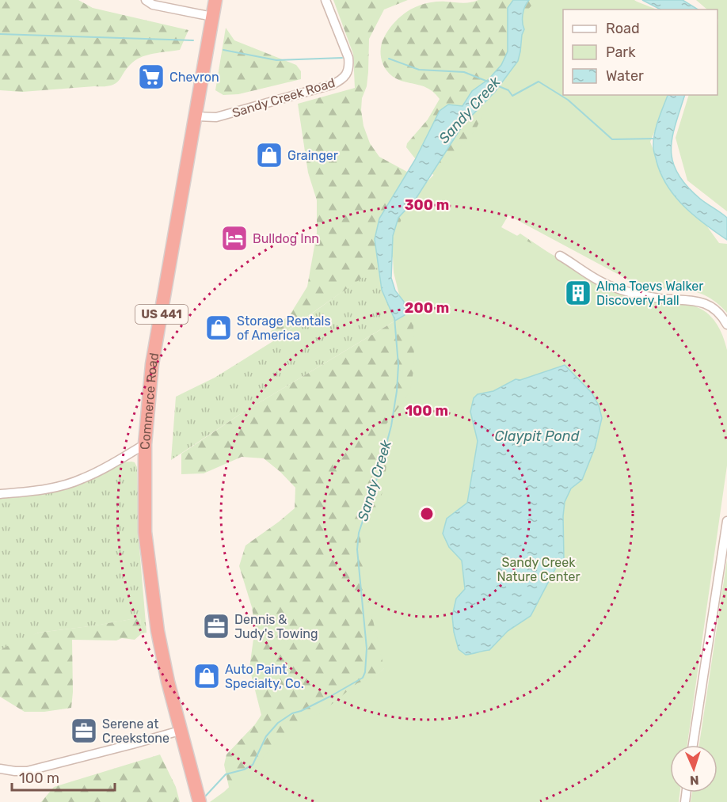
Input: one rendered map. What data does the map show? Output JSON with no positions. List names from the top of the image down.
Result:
{
  "streets": {
    "highway": ["US 441", "Commerce Road"],
    "street": ["Sandy Creek Road"]
  },
  "crossings": [
    ["Sandy Creek Road", "Commerce Road"]
  ],
  "water": ["Sandy Creek", "Claypit Pond"],
  "parks": ["Sandy Creek Nature Center"],
  "places": {
    "supermarket": ["Chevron"],
    "shop": ["Grainger", "Storage Rentals of America", "Auto Paint Specialty, Co."],
    "hotel": ["Bulldog Inn"],
    "building": ["Alma Toevs Walker Discovery Hall"],
    "office": ["Dennis & Judy's Towing", "Serene at Creekstone"]
  },
  "legend": ["Road", "Park", "Water"],
  "scale_bar": "100 m",
  "north": "bottom",
  "rings": ["300 m", "200 m", "100 m"]
}
